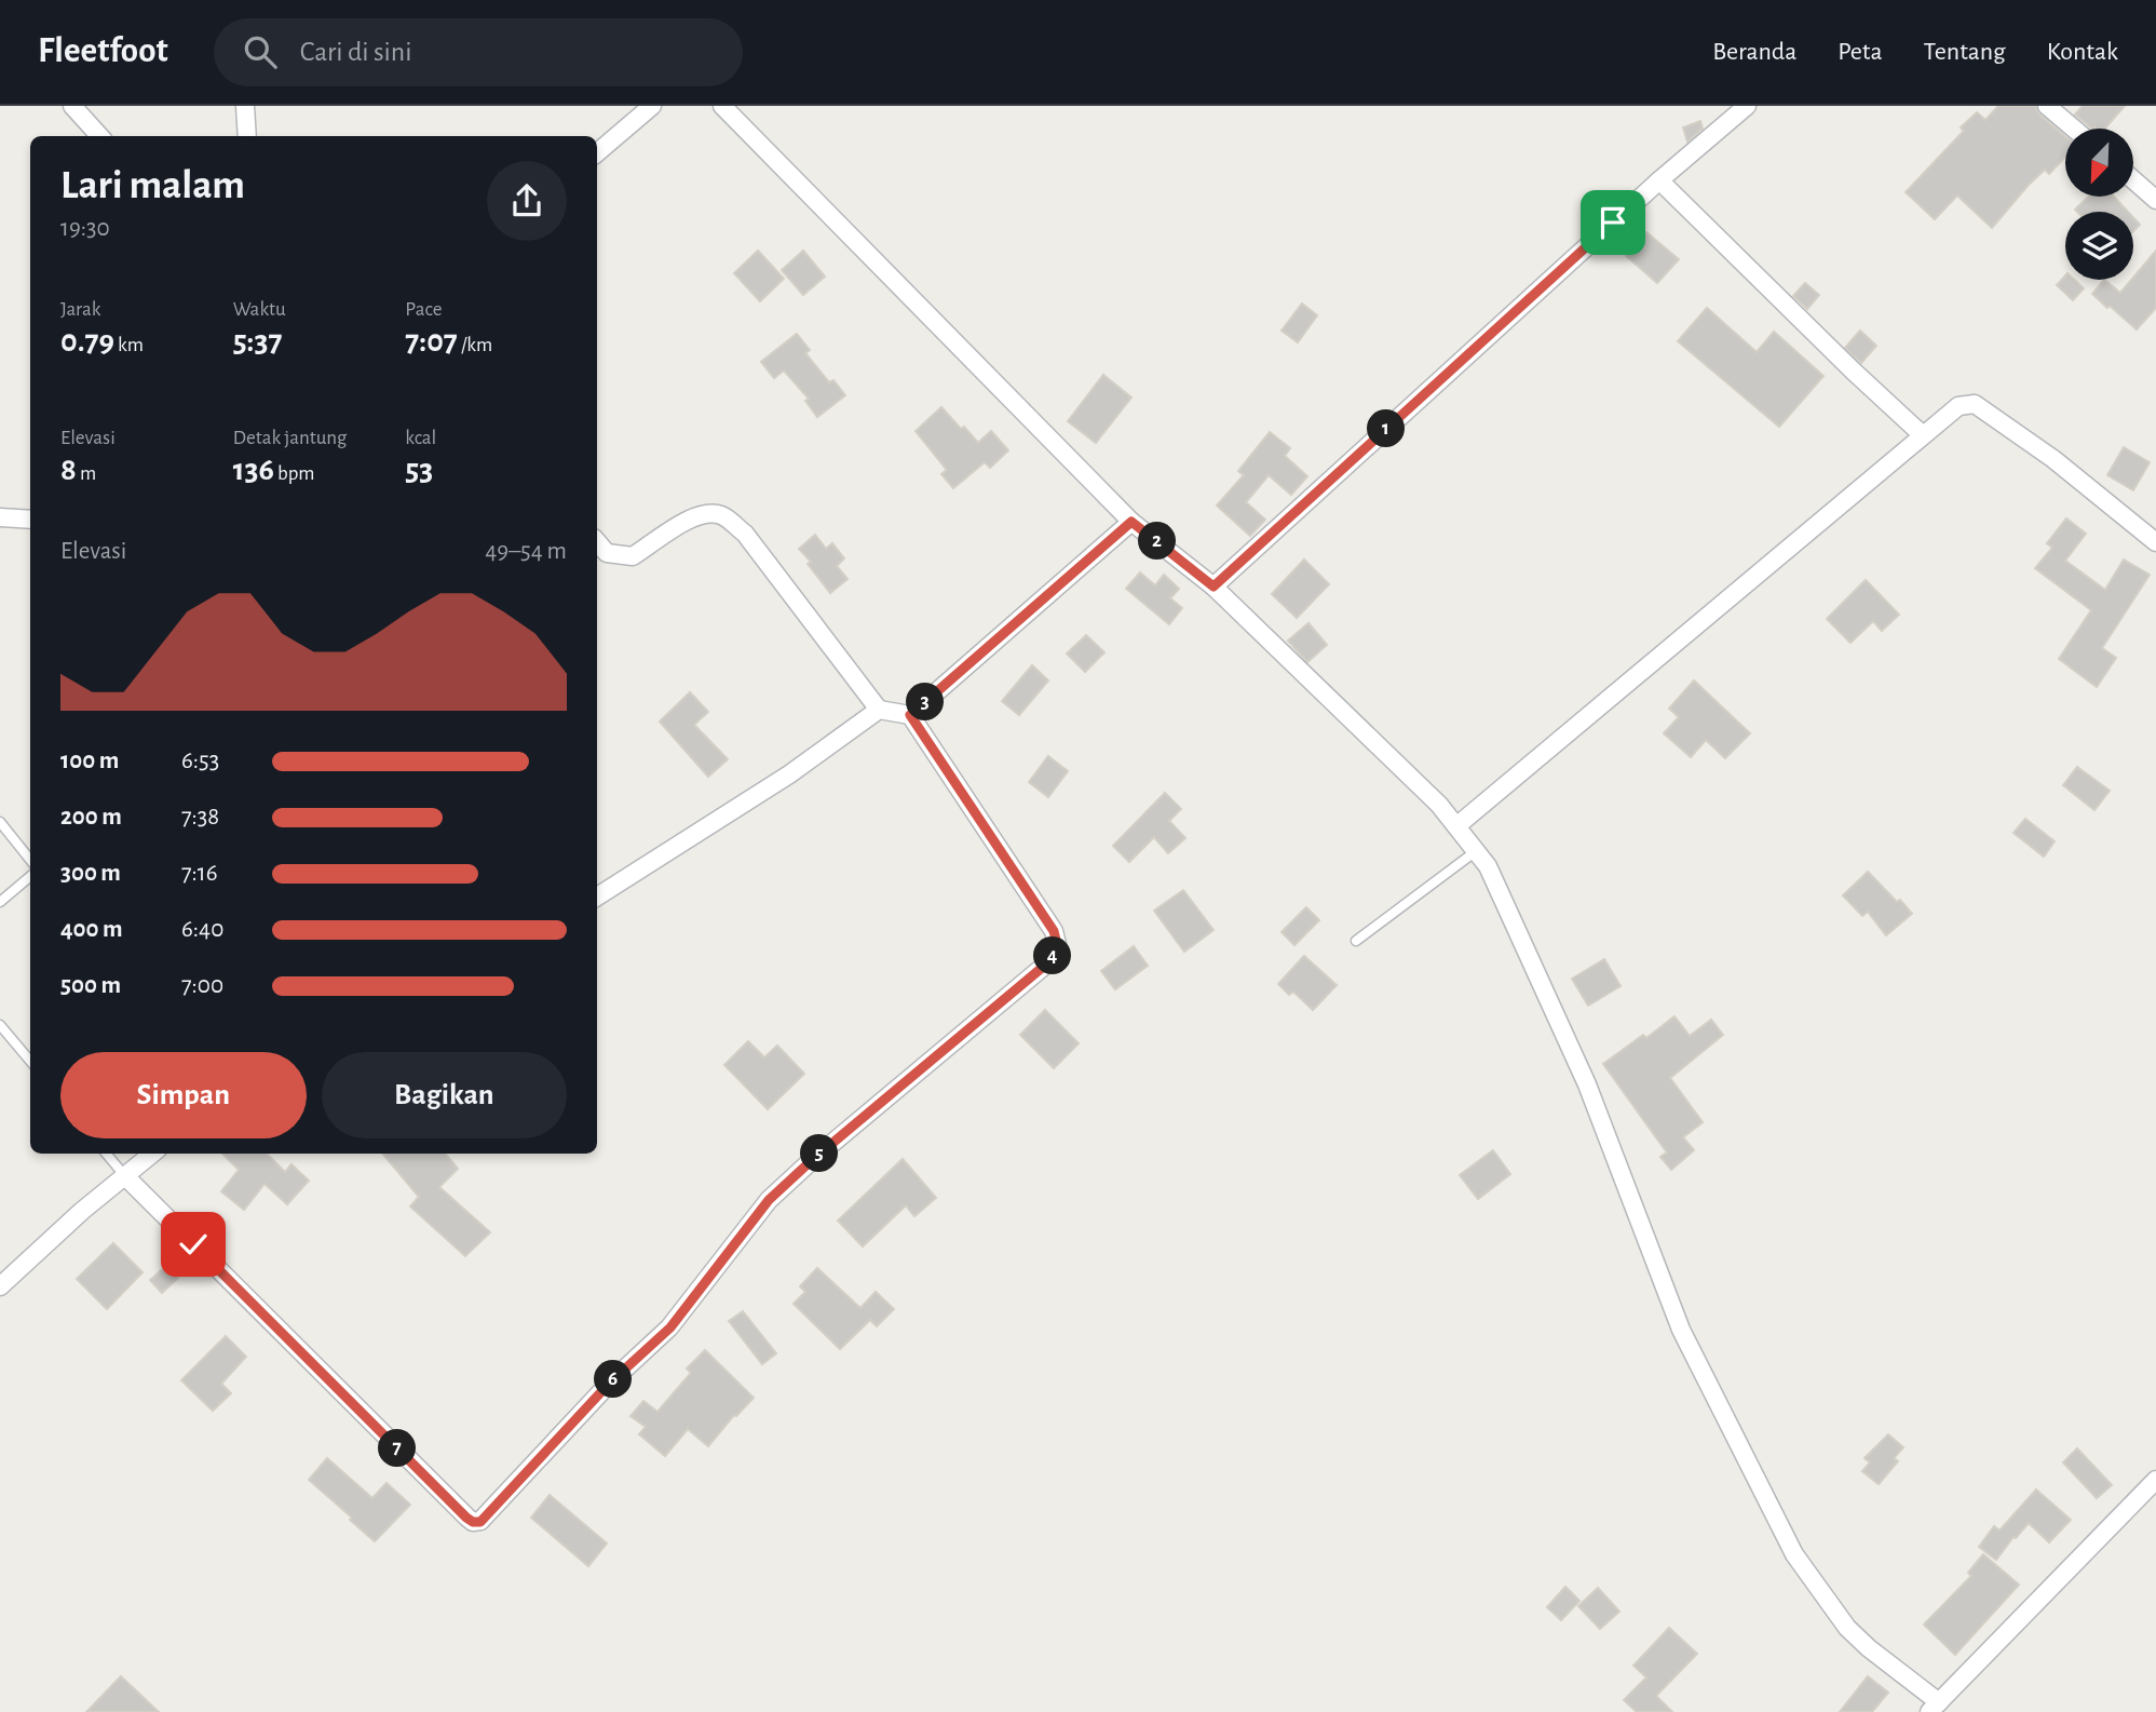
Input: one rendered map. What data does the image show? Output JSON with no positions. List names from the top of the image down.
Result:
{
  "north": "bottom left",
  "page": {
    "header": "Fleetfoot",
    "search": "Cari di sini",
    "nav": [
      "Beranda",
      "Peta",
      "Tentang",
      "Kontak"
    ],
    "heading": ["Lari malam", "19:30"],
    "stats": [
      ["Jarak", "0.79 km"],
      ["Waktu", "5:37"],
      ["Pace", "7:07 /km"],
      ["Elevasi", "8 m"],
      ["Detak jantung", "136 bpm"],
      ["kcal", "53"]
    ],
    "pins": [
      "1",
      "2",
      "3",
      "4",
      "5",
      "6",
      "7"
    ],
    "chart": ["Elevasi", "49–54 m"],
    "list": [
      {
        "name": "100 m",
        "note": "6:53"
      },
      {
        "name": "200 m",
        "note": "7:38"
      },
      {
        "name": "300 m",
        "note": "7:16"
      },
      {
        "name": "400 m",
        "note": "6:40"
      },
      {
        "name": "500 m",
        "note": "7:00"
      }
    ],
    "buttons": ["Simpan", "Bagikan"]
  }
}
